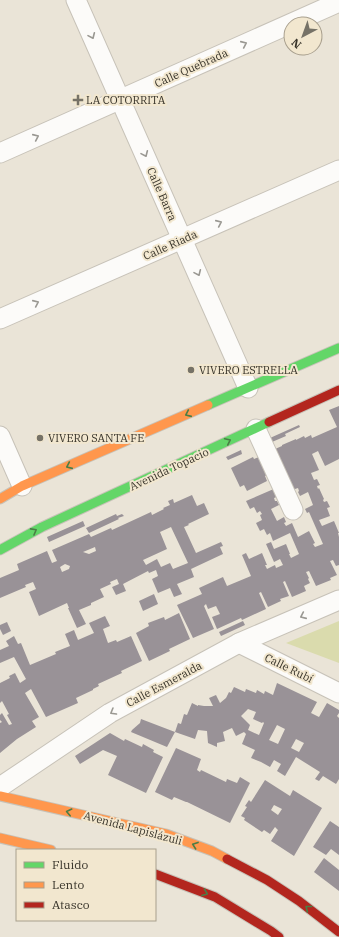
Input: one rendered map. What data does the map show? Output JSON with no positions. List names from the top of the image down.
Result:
{
  "streets": {
    "street": [
      "Calle Quebrada",
      "Calle Barra",
      "Calle Riada",
      "Avenida Topacio",
      "Calle Rubí",
      "Calle Esmeralda",
      "Avenida Lapislázuli"
    ]
  },
  "crossings": [
    ["Calle Quebrada", "Calle Barra"],
    ["Calle Barra", "Calle Riada"],
    ["Calle Rubí", "Calle Esmeralda"]
  ],
  "one_way": ["Calle Quebrada", "Calle Barra", "Calle Esmeralda"],
  "places": {
    "health": ["LA COTORRITA"],
    "other": ["VIVERO ESTRELLA", "VIVERO SANTA FE"]
  },
  "legend": ["Fluido", "Lento", "Atasco"],
  "north": "bottom left"
}
